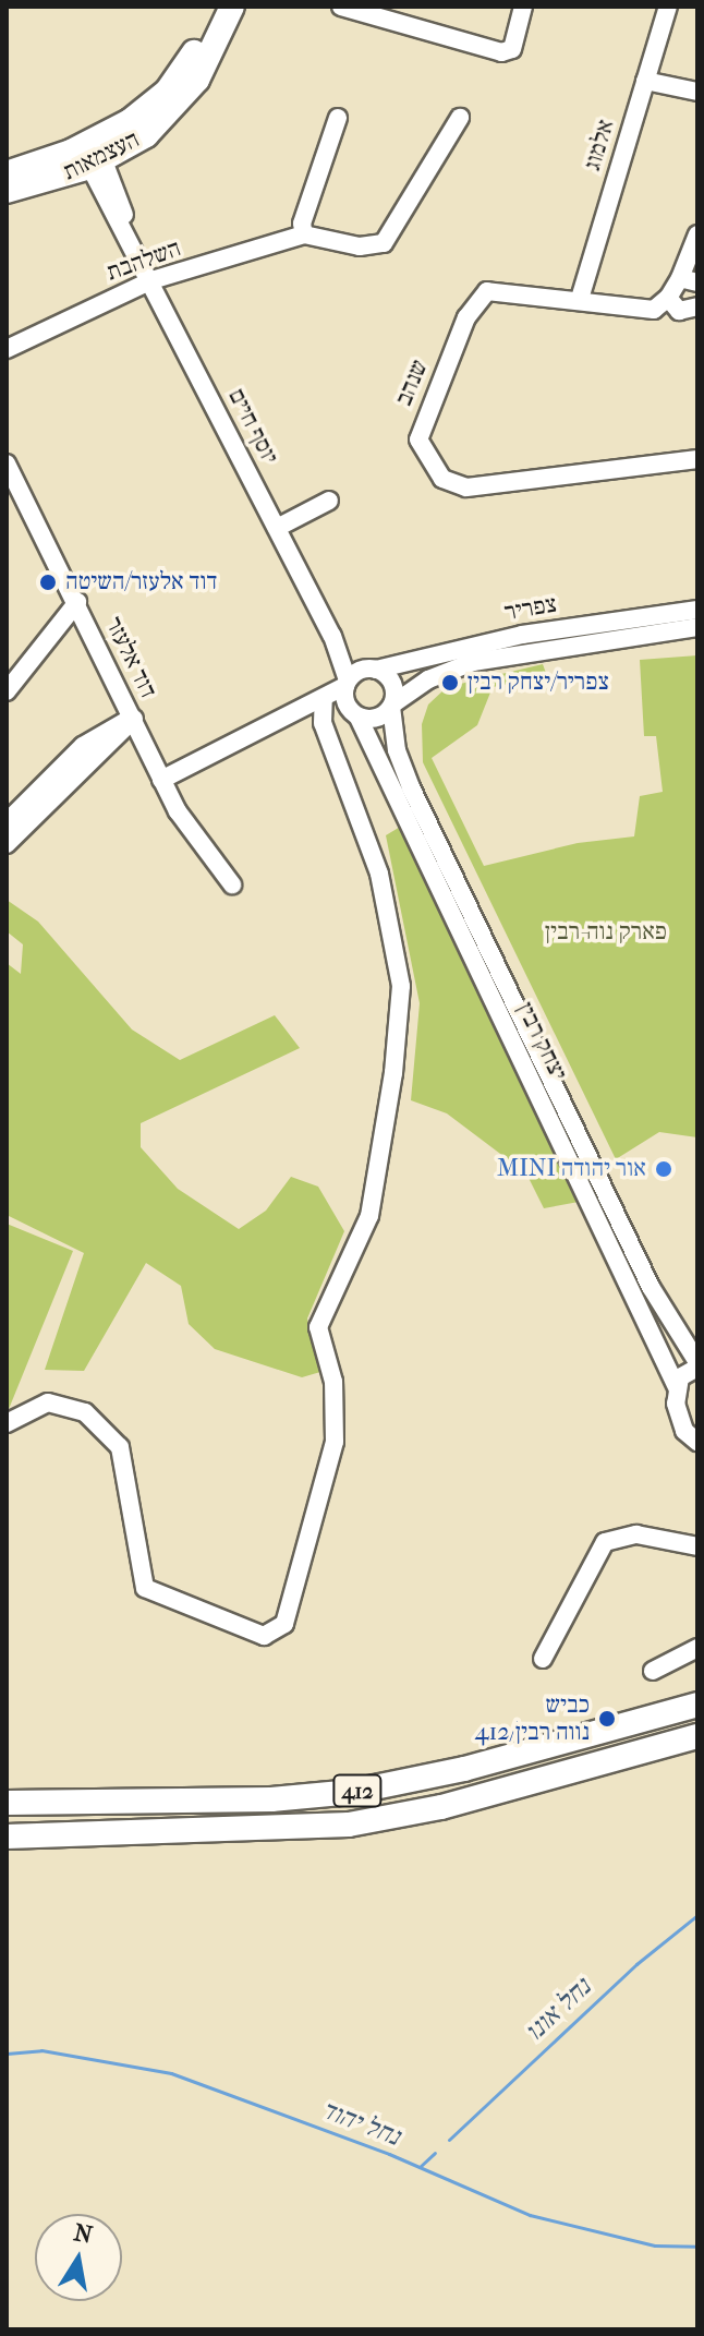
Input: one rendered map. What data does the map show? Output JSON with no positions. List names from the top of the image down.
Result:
{
  "streets": {
    "main road": ["העצמאות", "412"],
    "street": [
      "אלמוג",
      "השלהבת",
      "שנהב",
      "יוסף חיים",
      "צפריר",
      "דוד אלעזר",
      "יצחק רבין"
    ]
  },
  "crossings": [
    ["אלמוג", "שנהב"],
    ["העצמאות", "יוסף חיים"],
    ["השלהבת", "יוסף חיים"],
    ["יוסף חיים", "צפריר"],
    ["יוסף חיים", "יצחק רבין"],
    ["צפריר", "יצחק רבין"]
  ],
  "water": ["נחל אונו", "נחל יהוד"],
  "parks": ["פארק נוה-רבין"],
  "places": [
    "דוד אלעזר/השיטה",
    "צפריר/יצחק רבין",
    "MINI אור יהודה",
    "כביש 412/נווה רבין"
  ],
  "north": "top"
}
